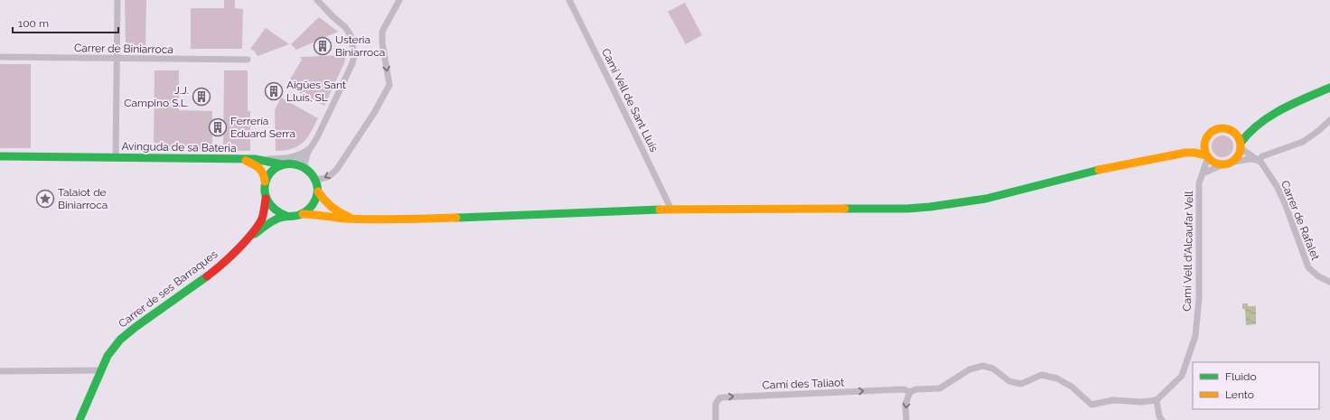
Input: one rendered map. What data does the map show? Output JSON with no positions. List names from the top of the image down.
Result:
{
  "streets": {
    "main road": ["Avinguda de sa Bateria", "Carrer de ses Barraques"],
    "street": [
      "Carrer de Biniarroca",
      "Camí Vell de Sant Lluís",
      "Carrer de Rafalet",
      "Camí Vell d'Alcaufar Vell",
      "Camí des Taliaot"
    ]
  },
  "crossings": [
    ["Carrer de Rafalet", "Camí Vell d'Alcaufar Vell"],
    ["Camí Vell d'Alcaufar Vell", "Camí des Taliaot"]
  ],
  "one_way": ["Camí des Taliaot"],
  "places": {
    "building": [
      "Usteria Biniarroca",
      "Aigües Sant Lluís, SL",
      "J.J. Campino S.L.",
      "Ferrería Eduard Serra"
    ],
    "place": ["Talaiot de Biniarroca"]
  },
  "legend": ["Fluido", "Lento"],
  "scale_bar": "100 m"
}
